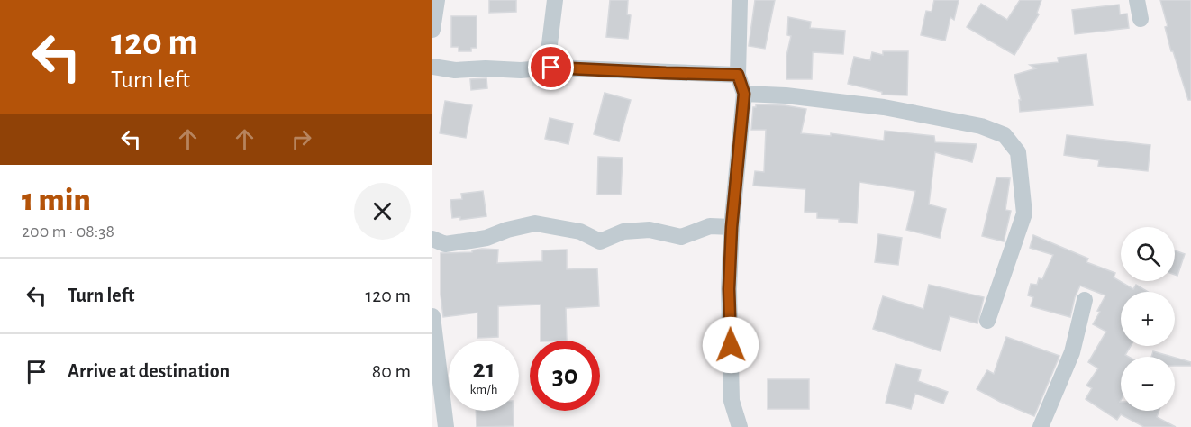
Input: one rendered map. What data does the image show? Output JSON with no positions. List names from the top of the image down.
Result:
{
  "page": {
    "turn": ["120 m", "Turn left"],
    "heading": ["1 min", "200 m · 08:38"],
    "map_buttons": ["+", "−"],
    "list": [
      {
        "name": "Turn left",
        "value": "120 m"
      },
      {
        "name": "Arrive at destination",
        "value": "80 m"
      }
    ],
    "speed": "21 km/h",
    "limit": "30"
  }
}
